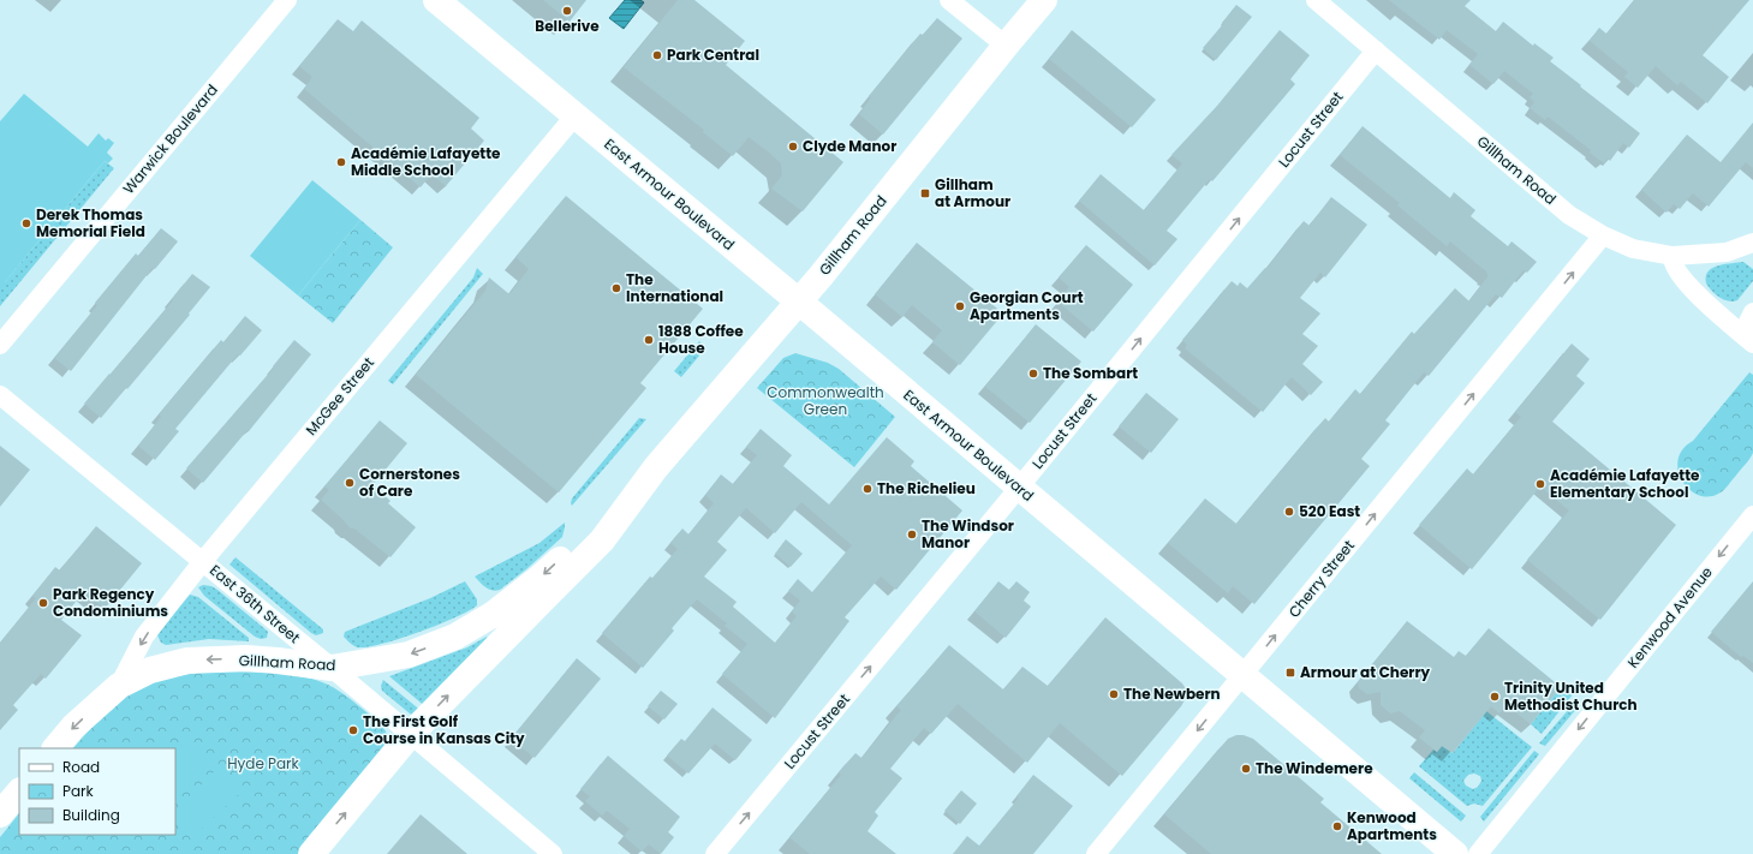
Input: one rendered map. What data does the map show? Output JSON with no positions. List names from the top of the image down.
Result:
{
  "streets": {
    "main road": ["Gillham Road", "East Armour Boulevard"],
    "street": [
      "Locust Street",
      "Warwick Boulevard",
      "McGee Street",
      "Cherry Street",
      "East 36th Street",
      "Kenwood Avenue"
    ]
  },
  "crossings": [
    ["Locust Street", "Gillham Road"],
    ["Locust Street", "East Armour Boulevard"],
    ["Gillham Road", "East Armour Boulevard"],
    ["Gillham Road", "McGee Street"],
    ["Gillham Road", "Cherry Street"],
    ["Gillham Road", "East 36th Street"],
    ["East Armour Boulevard", "McGee Street"],
    ["East Armour Boulevard", "Cherry Street"],
    ["McGee Street", "East 36th Street"]
  ],
  "one_way": ["Locust Street", "Kenwood Avenue"],
  "parks": ["Commonwealth Green", "Hyde Park"],
  "places": {
    "other": [
      "Bellerive",
      "Park Central",
      "Clyde Manor",
      "Académie Lafayette Middle School",
      "Derek Thomas Memorial Field",
      "The International",
      "Georgian Court Apartments",
      "1888 Coffee House",
      "The Sombart",
      "Cornerstones of Care",
      "Académie Lafayette Elementary School",
      "The Richelieu",
      "520 East",
      "The Windsor Manor",
      "Park Regency Condominiums",
      "The Newbern",
      "Trinity United Methodist Church",
      "The First Golf Course in Kansas City",
      "The Windemere",
      "Kenwood Apartments"
    ],
    "transit": ["Gillham at Armour", "Armour at Cherry"]
  },
  "legend": ["Road", "Park", "Building"]
}
